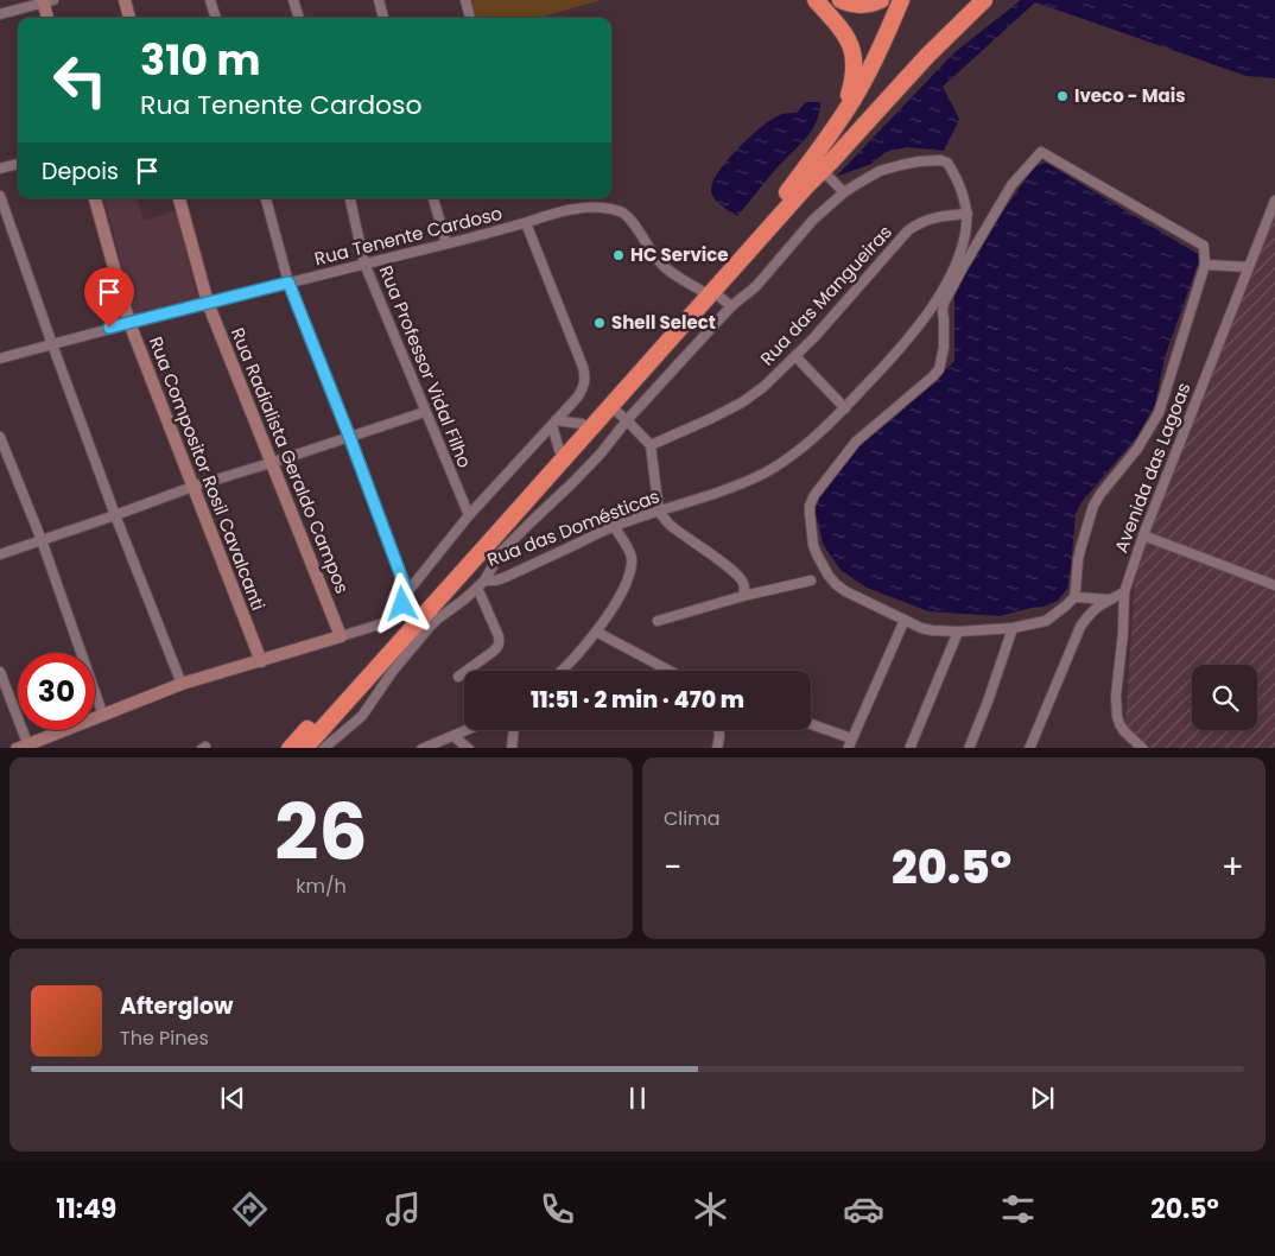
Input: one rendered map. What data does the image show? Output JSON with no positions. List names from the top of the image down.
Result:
{
  "streets": {
    "street": [
      "Rua Tenente Cardoso",
      "Rua das Mangueiras",
      "Rua Professor Vidal Filho",
      "Rua Radialista Geraldo Campos",
      "Avenida das Lagoas",
      "Rua Compositor Rosil Cavalcanti",
      "Rua das Domésticas"
    ]
  },
  "crossings": [
    ["Rua Tenente Cardoso", "Rua Professor Vidal Filho"],
    ["Rua Tenente Cardoso", "Rua Radialista Geraldo Campos"],
    ["Rua Tenente Cardoso", "Rua Compositor Rosil Cavalcanti"],
    ["Rua das Mangueiras", "Rua das Domésticas"]
  ],
  "places": ["Iveco - Mais", "HC Service", "Shell Select"],
  "page": {
    "turn": ["310 m", "Rua Tenente Cardoso"],
    "then": "Depois",
    "limit": "30",
    "trip": "11:51 · 2 min · 470 m",
    "tile": [
      ["26", "km/h"],
      "Clima"
    ],
    "heat": ["−", "20.5°", "+"],
    "song": ["Afterglow", "The Pines"],
    "tabs": ["11:49", "20.5°"]
  }
}
